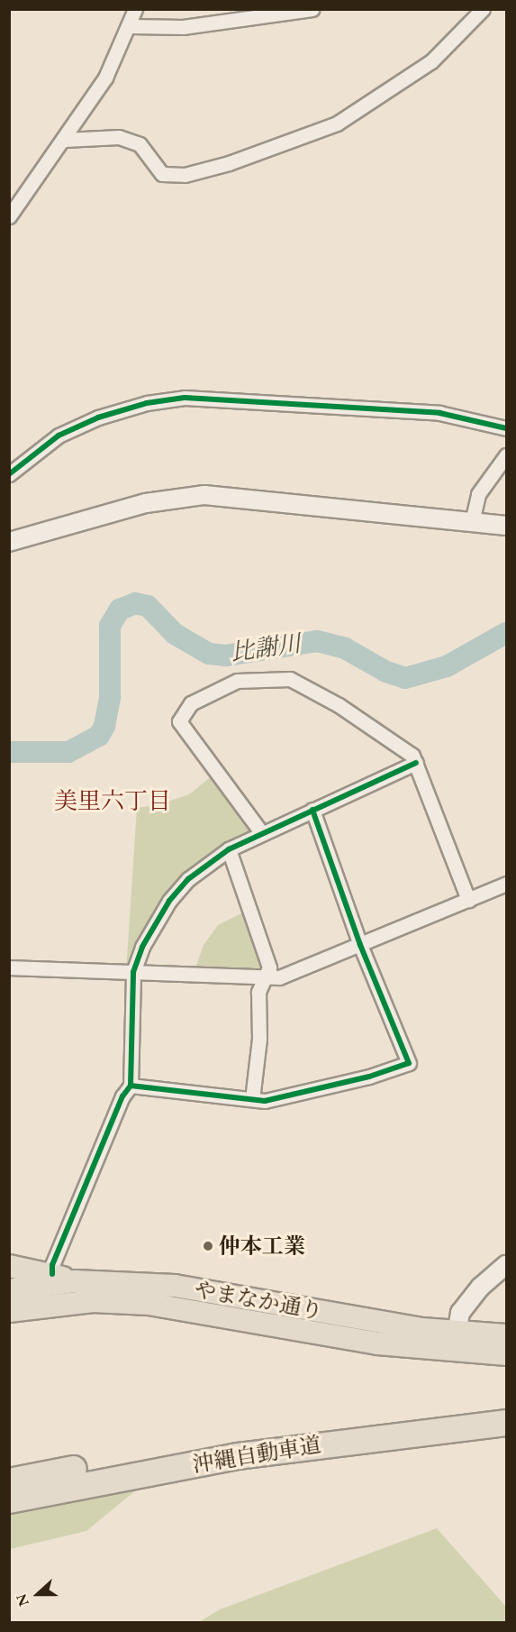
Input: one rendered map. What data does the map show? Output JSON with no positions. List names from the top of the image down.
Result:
{
  "streets": {
    "highway": ["沖縄自動車道"],
    "main road": ["やまなか通り"]
  },
  "districts": ["美里六丁目"],
  "water": ["比謝川"],
  "places": ["仲本工業"],
  "north": "left"
}
